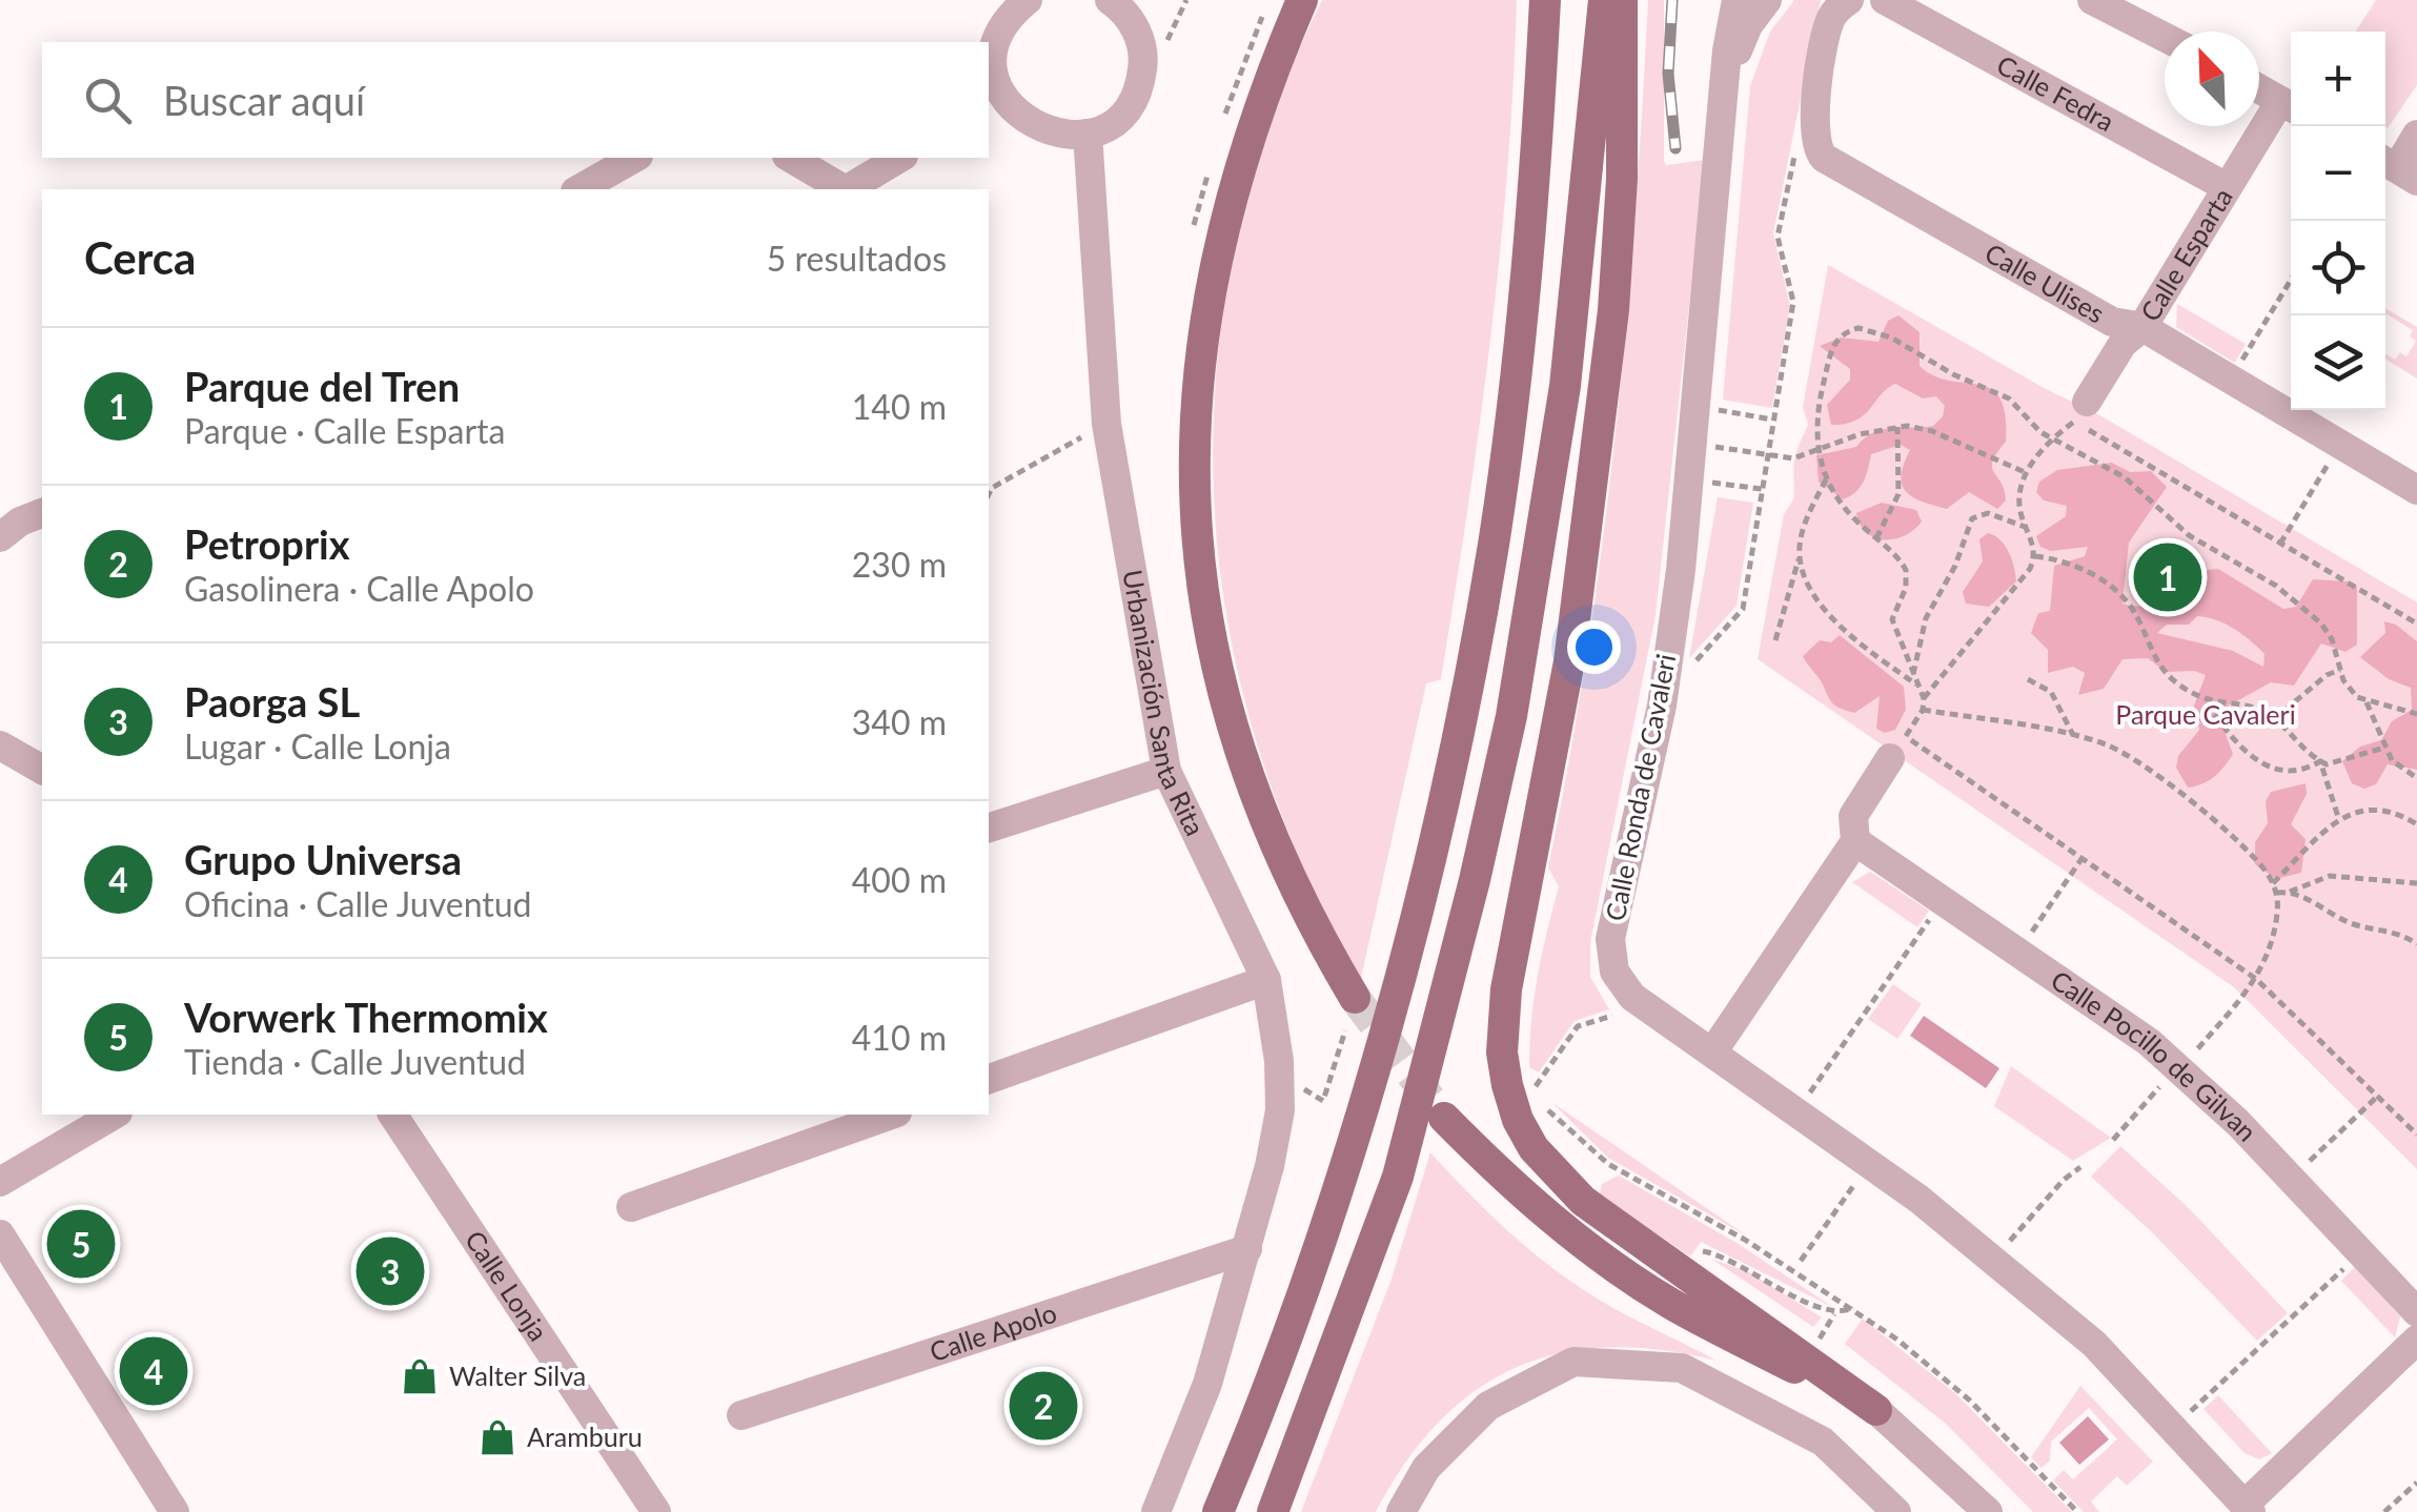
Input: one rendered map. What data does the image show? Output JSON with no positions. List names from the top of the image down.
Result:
{
  "streets": {
    "street": [
      "Calle Fedra",
      "Calle Esparta",
      "Calle Ulises",
      "Urbanización Santa Rita",
      "Calle Ronda de Cavaleri",
      "Calle Pocillo de Gilvan",
      "Calle Lonja",
      "Calle Apolo"
    ]
  },
  "crossings": [
    ["Calle Fedra", "Calle Esparta"],
    ["Calle Esparta", "Calle Ulises"],
    ["Urbanización Santa Rita", "Calle Apolo"]
  ],
  "parks": ["Parque Cavaleri"],
  "places": {
    "shop": ["Walter Silva", "Aramburu"]
  },
  "north": "top left",
  "page": {
    "map_buttons": ["+", "−"],
    "search": "Buscar aquí",
    "heading": ["Cerca", "5 resultados"],
    "list": [
      {
        "mark": "1",
        "name": "Parque del Tren",
        "note": "Parque · Calle Esparta",
        "value": "140 m"
      },
      {
        "mark": "2",
        "name": "Petroprix",
        "note": "Gasolinera · Calle Apolo",
        "value": "230 m"
      },
      {
        "mark": "3",
        "name": "Paorga SL",
        "note": "Lugar · Calle Lonja",
        "value": "340 m"
      },
      {
        "mark": "4",
        "name": "Grupo Universa",
        "note": "Oficina · Calle Juventud",
        "value": "400 m"
      },
      {
        "mark": "5",
        "name": "Vorwerk Thermomix",
        "note": "Tienda · Calle Juventud",
        "value": "410 m"
      }
    ],
    "pins": [
      "1",
      "5",
      "3",
      "4",
      "2"
    ]
  }
}
